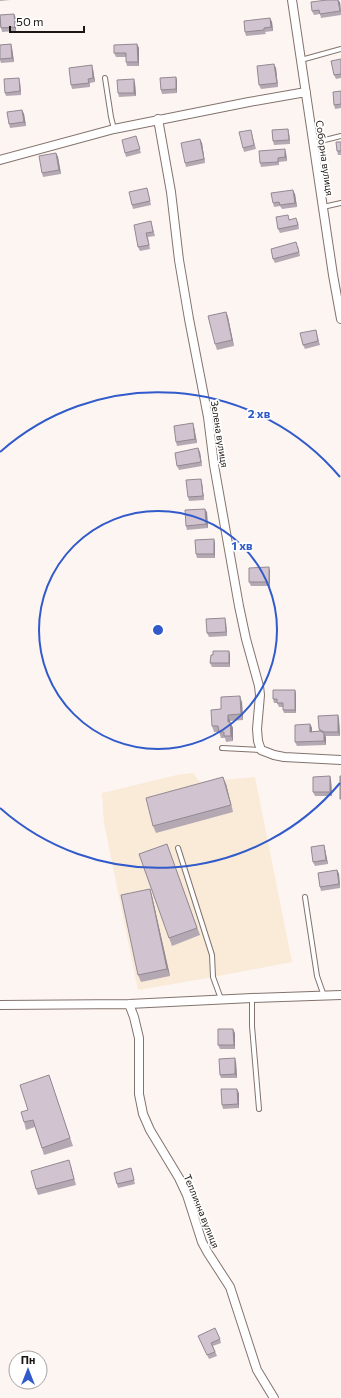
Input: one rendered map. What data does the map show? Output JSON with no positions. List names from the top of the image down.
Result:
{
  "streets": {
    "street": ["Соборна вулиця", "Зелена вулиця", "Теплична вулиця"]
  },
  "scale_bar": "50 m",
  "north": "top",
  "rings": ["2 хв", "1 хв"]
}
